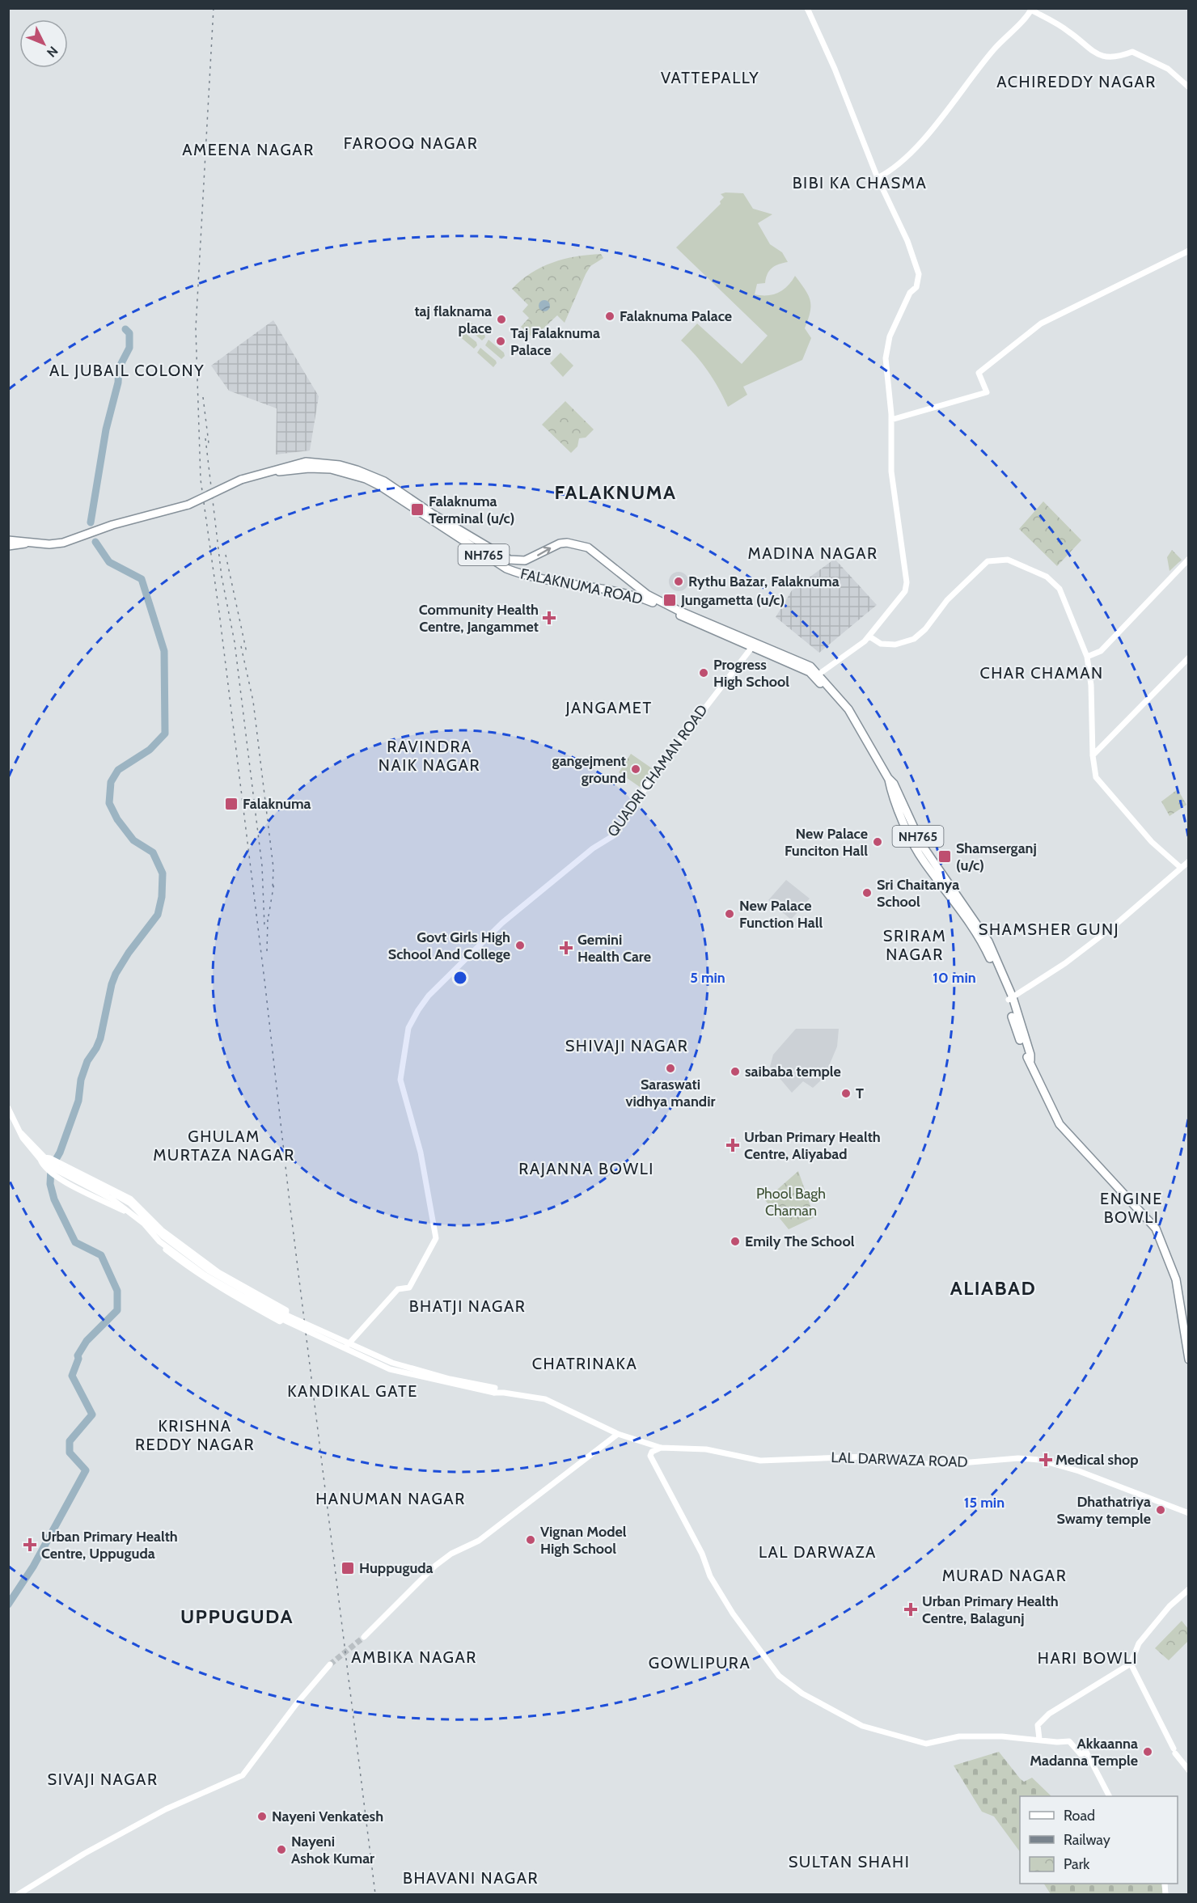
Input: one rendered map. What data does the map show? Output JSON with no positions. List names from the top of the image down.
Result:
{
  "streets": {
    "highway": ["NH765", "FALAKNUMA ROAD"],
    "street": ["QUADRI CHAMAN ROAD", "LAL DARWAZA ROAD"]
  },
  "crossings": [
    ["NH765", "FALAKNUMA ROAD"],
    ["FALAKNUMA ROAD", "QUADRI CHAMAN ROAD"]
  ],
  "districts": [
    "VATTEPALLY",
    "ACHIREDDY NAGAR",
    "FAROOQ NAGAR",
    "AMEENA NAGAR",
    "BIBI KA CHASMA",
    "AL JUBAIL COLONY",
    "FALAKNUMA",
    "MADINA NAGAR",
    "CHAR CHAMAN",
    "JANGAMET",
    "RAVINDRA NAIK NAGAR",
    "SHAMSHER GUNJ",
    "SRIRAM NAGAR",
    "SHIVAJI NAGAR",
    "GHULAM MURTAZA NAGAR",
    "RAJANNA BOWLI",
    "ENGINE BOWLI",
    "ALIABAD",
    "BHATJI NAGAR",
    "CHATRINAKA",
    "KANDIKAL GATE",
    "KRISHNA REDDY NAGAR",
    "HANUMAN NAGAR",
    "LAL DARWAZA",
    "MURAD NAGAR",
    "UPPUGUDA",
    "AMBIKA NAGAR",
    "HARI BOWLI",
    "GOWLIPURA",
    "SIVAJI NAGAR",
    "SULTAN SHAHI",
    "BHAVANI NAGAR"
  ],
  "parks": ["Phool Bagh Chaman"],
  "places": {
    "other": [
      "Falaknuma Palace",
      "taj flaknama place",
      "Taj Falaknuma Palace",
      "Rythu Bazar, Falaknuma",
      "Progress High School",
      "gangejment ground",
      "New Palace Funciton Hall",
      "Sri Chaitanya School",
      "New Palace Function Hall",
      "Govt Girls High School And College",
      "Saraswati vidhya mandir",
      "saibaba temple",
      "T",
      "Emily The School",
      "Dhathatriya Swamy temple",
      "Vignan Model High School",
      "Akkaanna Madanna Temple",
      "Nayeni Venkatesh",
      "Nayeni Ashok Kumar"
    ],
    "transit": [
      "Falaknuma Terminal (u/c)",
      "Jungametta (u/c)",
      "Falaknuma",
      "Shamserganj (u/c)",
      "Huppuguda"
    ],
    "health": [
      "Community Health Centre, Jangammet",
      "Gemini Health Care",
      "Urban Primary Health Centre, Aliyabad",
      "Medical shop",
      "Urban Primary Health Centre, Uppuguda",
      "Urban Primary Health Centre, Balagunj"
    ]
  },
  "legend": ["Road", "Railway", "Park"],
  "north": "bottom right",
  "rings": ["5 min", "10 min", "15 min"]
}
